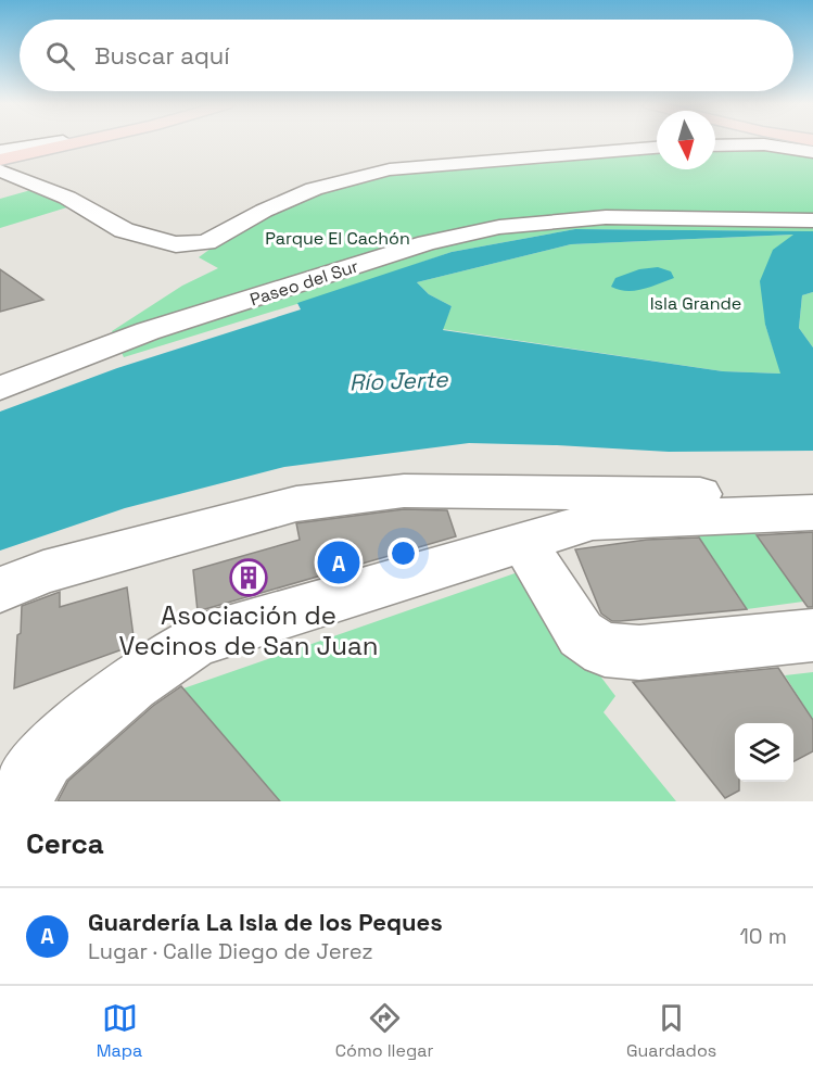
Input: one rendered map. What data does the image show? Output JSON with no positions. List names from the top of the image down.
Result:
{
  "streets": {
    "street": ["Paseo del Sur"]
  },
  "water": ["Río Jerte"],
  "parks": ["Parque El Cachón", "Isla Grande"],
  "places": {
    "building": ["Asociación de Vecinos de San Juan"]
  },
  "north": "bottom",
  "page": {
    "search": "Buscar aquí",
    "pins": "A",
    "heading": "Cerca",
    "list": [
      {
        "mark": "A",
        "name": "Guardería La Isla de los Peques",
        "note": "Lugar · Calle Diego de Jerez",
        "value": "10 m"
      }
    ],
    "nav": ["Mapa", "Cómo llegar", "Guardados"]
  }
}
